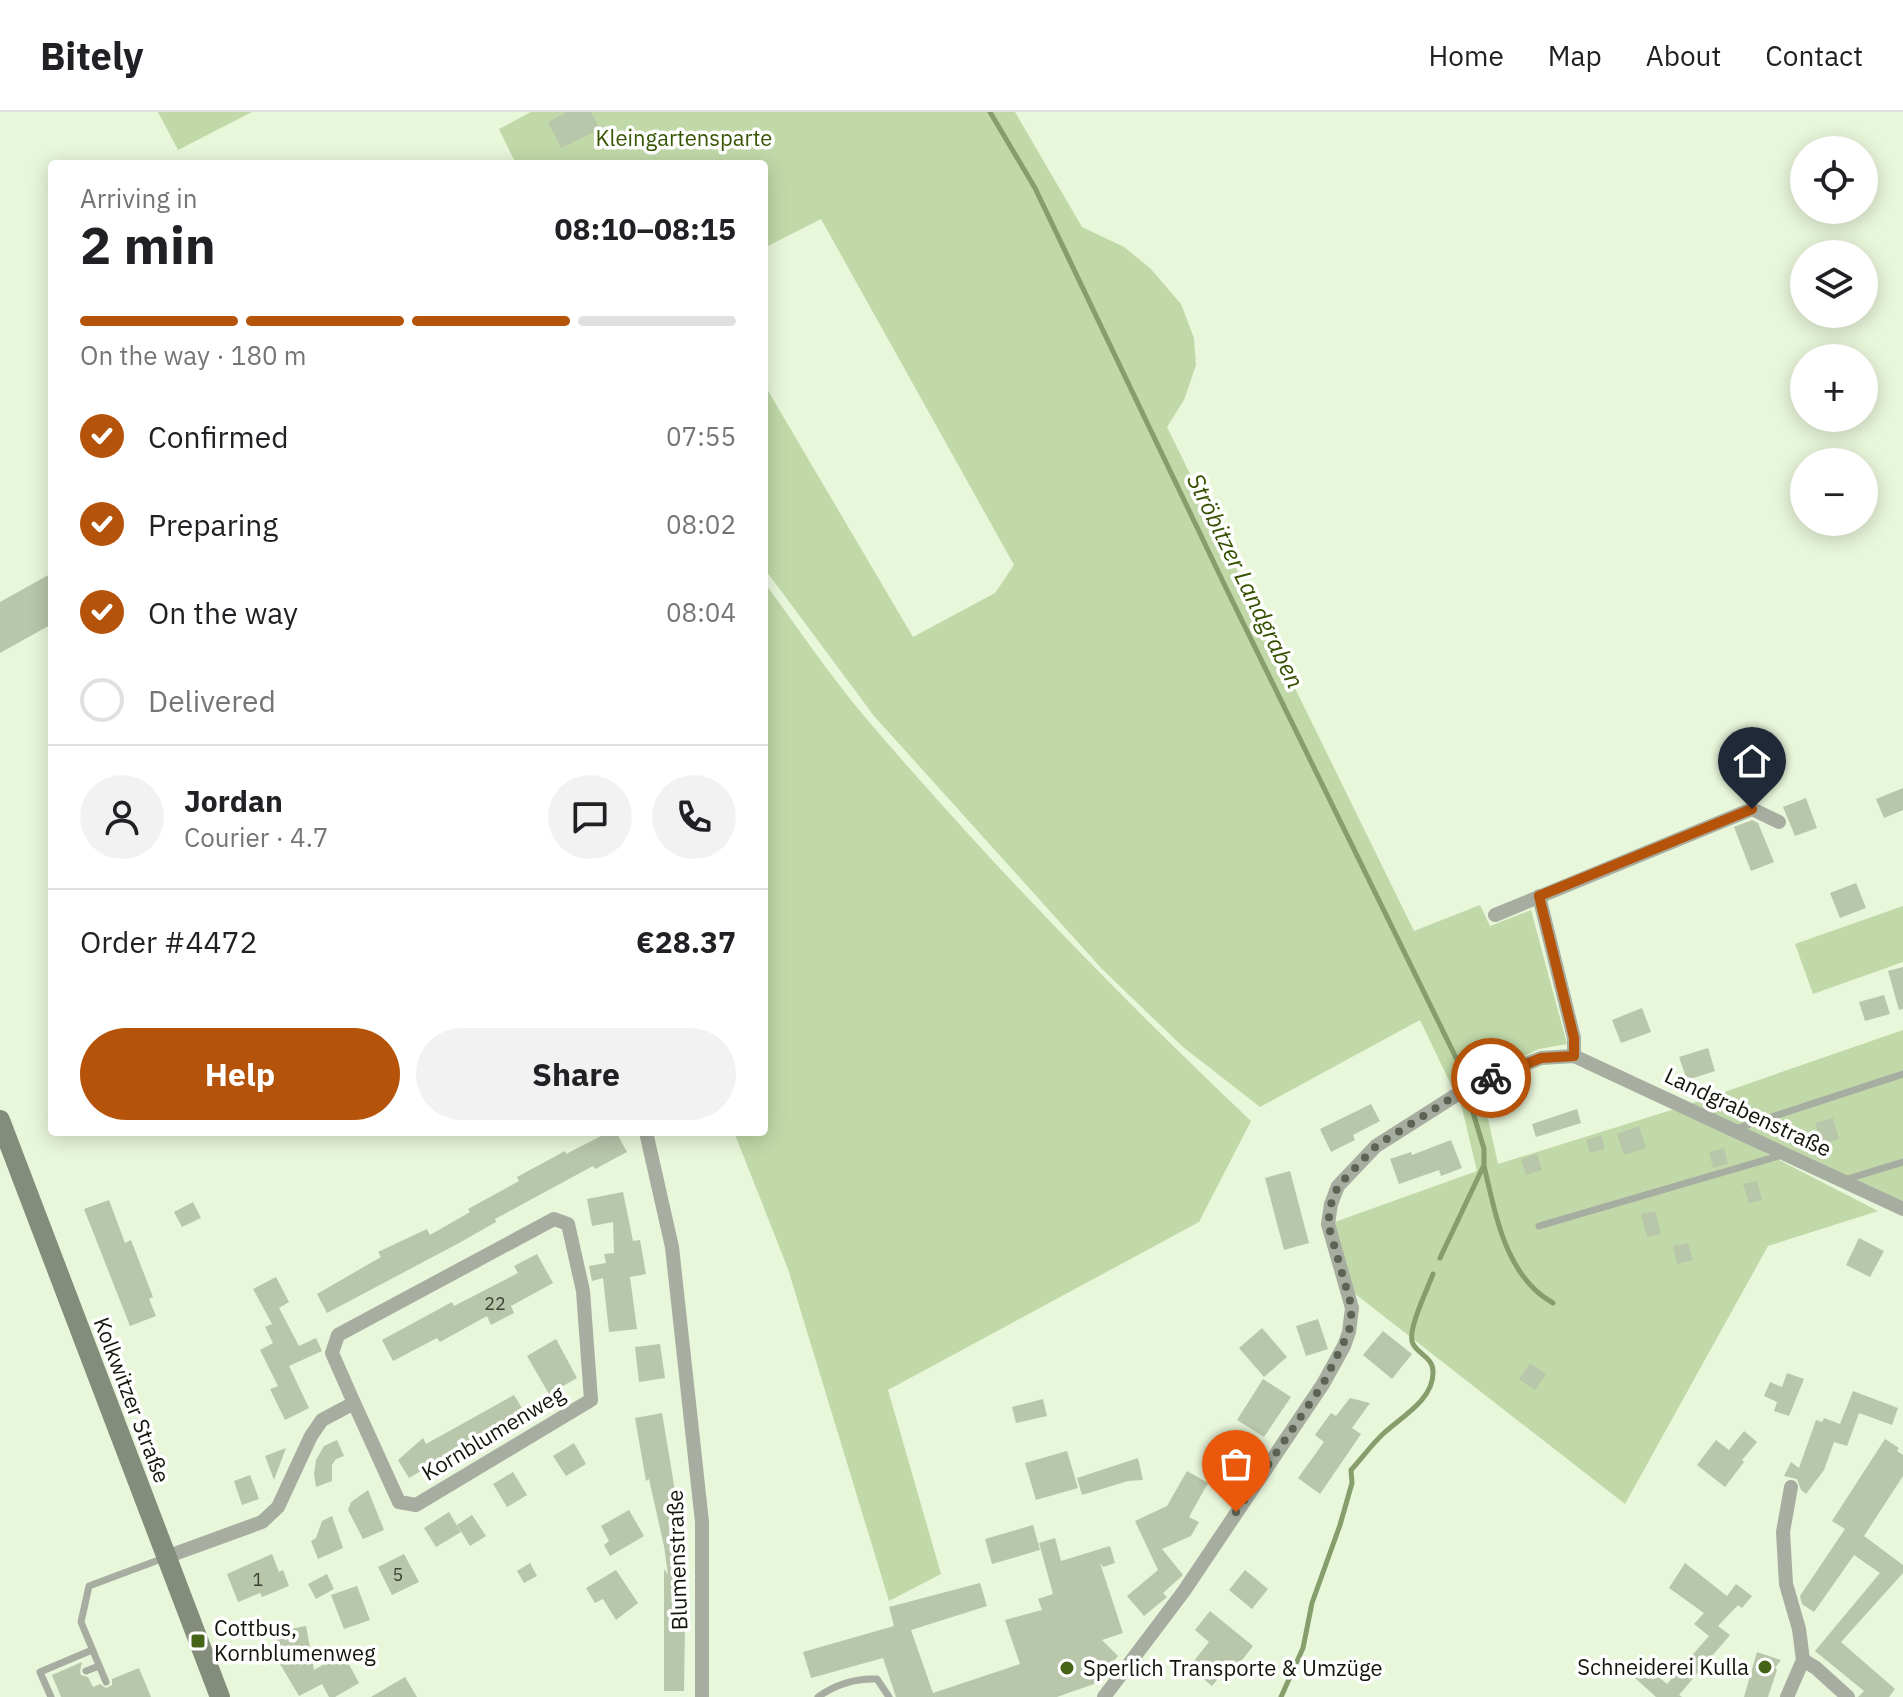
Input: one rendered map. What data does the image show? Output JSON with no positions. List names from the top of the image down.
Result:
{
  "streets": {
    "main road": ["Kolkwitzer Straße"],
    "street": ["Landgrabenstraße", "Kornblumenweg", "Blumenstraße"]
  },
  "water": ["Ströbitzer Landgraben"],
  "parks": ["Kleingartensparte"],
  "places": {
    "transit": ["Cottbus, Kornblumenweg"],
    "other": ["Schneiderei Kulla", "Sperlich Transporte & Umzüge"]
  },
  "house_numbers": ["22", "5", "1"],
  "page": {
    "header": "Bitely",
    "nav": [
      "Home",
      "Map",
      "About",
      "Contact"
    ],
    "map_buttons": ["+", "−"],
    "heading": ["2 min", "Arriving in", "08:10–08:15"],
    "panel": [
      "Jordan",
      "Courier · 4.7",
      "Order #4472",
      "€28.37"
    ],
    "bar": "On the way · 180 m",
    "list": [
      ["Confirmed", "07:55"],
      ["Preparing", "08:02"],
      ["On the way", "08:04"],
      "Delivered"
    ],
    "buttons": ["Help", "Share"]
  }
}
